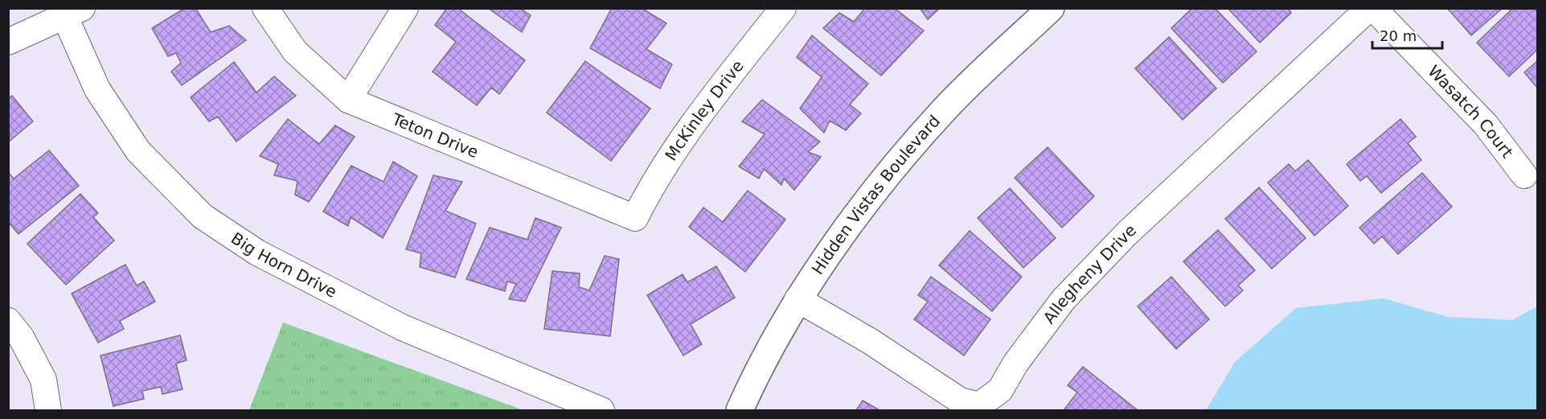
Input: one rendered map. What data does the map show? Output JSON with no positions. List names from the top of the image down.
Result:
{
  "streets": {
    "street": [
      "McKinley Drive",
      "Wasatch Court",
      "Teton Drive",
      "Hidden Vistas Boulevard",
      "Big Horn Drive",
      "Allegheny Drive"
    ]
  },
  "crossings": [
    ["McKinley Drive", "Teton Drive"],
    ["Hidden Vistas Boulevard", "Allegheny Drive"]
  ],
  "scale_bar": "20 m"
}
